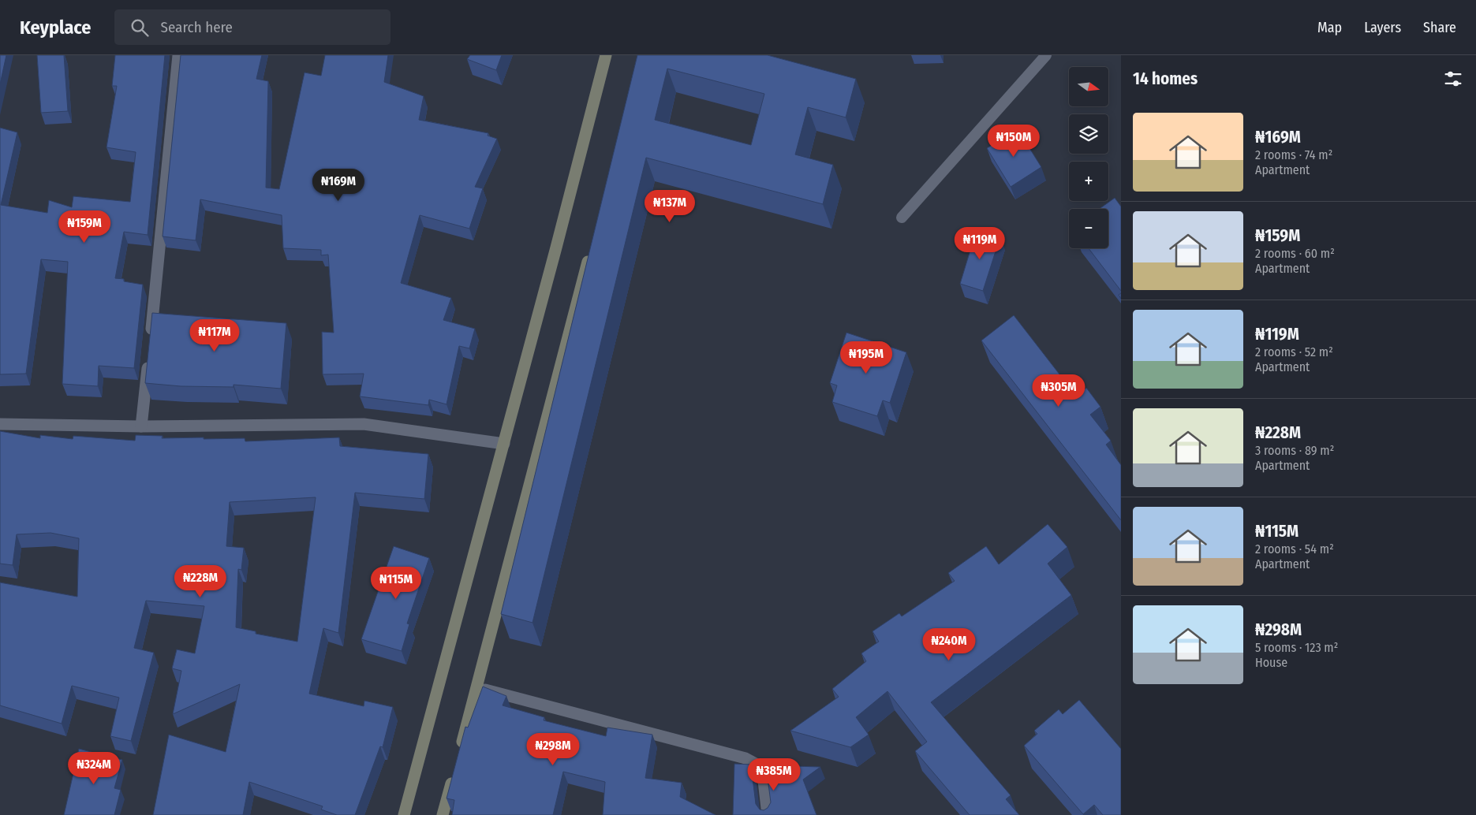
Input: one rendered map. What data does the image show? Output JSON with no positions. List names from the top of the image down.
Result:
{
  "north": "right",
  "page": {
    "header": "Keyplace",
    "search": "Search here",
    "nav": ["Map", "Layers", "Share"],
    "heading": "14 homes",
    "map_buttons": ["+", "−"],
    "list": [
      {
        "name": "₦169M",
        "note": "2 rooms · 74 m² · Apartment"
      },
      {
        "name": "₦159M",
        "note": "2 rooms · 60 m² · Apartment"
      },
      {
        "name": "₦119M",
        "note": "2 rooms · 52 m² · Apartment"
      },
      {
        "name": "₦228M",
        "note": "3 rooms · 89 m² · Apartment"
      },
      {
        "name": "₦115M",
        "note": "2 rooms · 54 m² · Apartment"
      },
      {
        "name": "₦298M",
        "note": "5 rooms · 123 m² · House"
      }
    ],
    "price": [
      "₦150M",
      "₦169M",
      "₦137M",
      "₦159M",
      "₦119M",
      "₦117M",
      "₦195M",
      "₦305M",
      "₦228M",
      "₦115M",
      "₦240M",
      "₦298M",
      "₦324M",
      "₦385M"
    ]
  }
}
